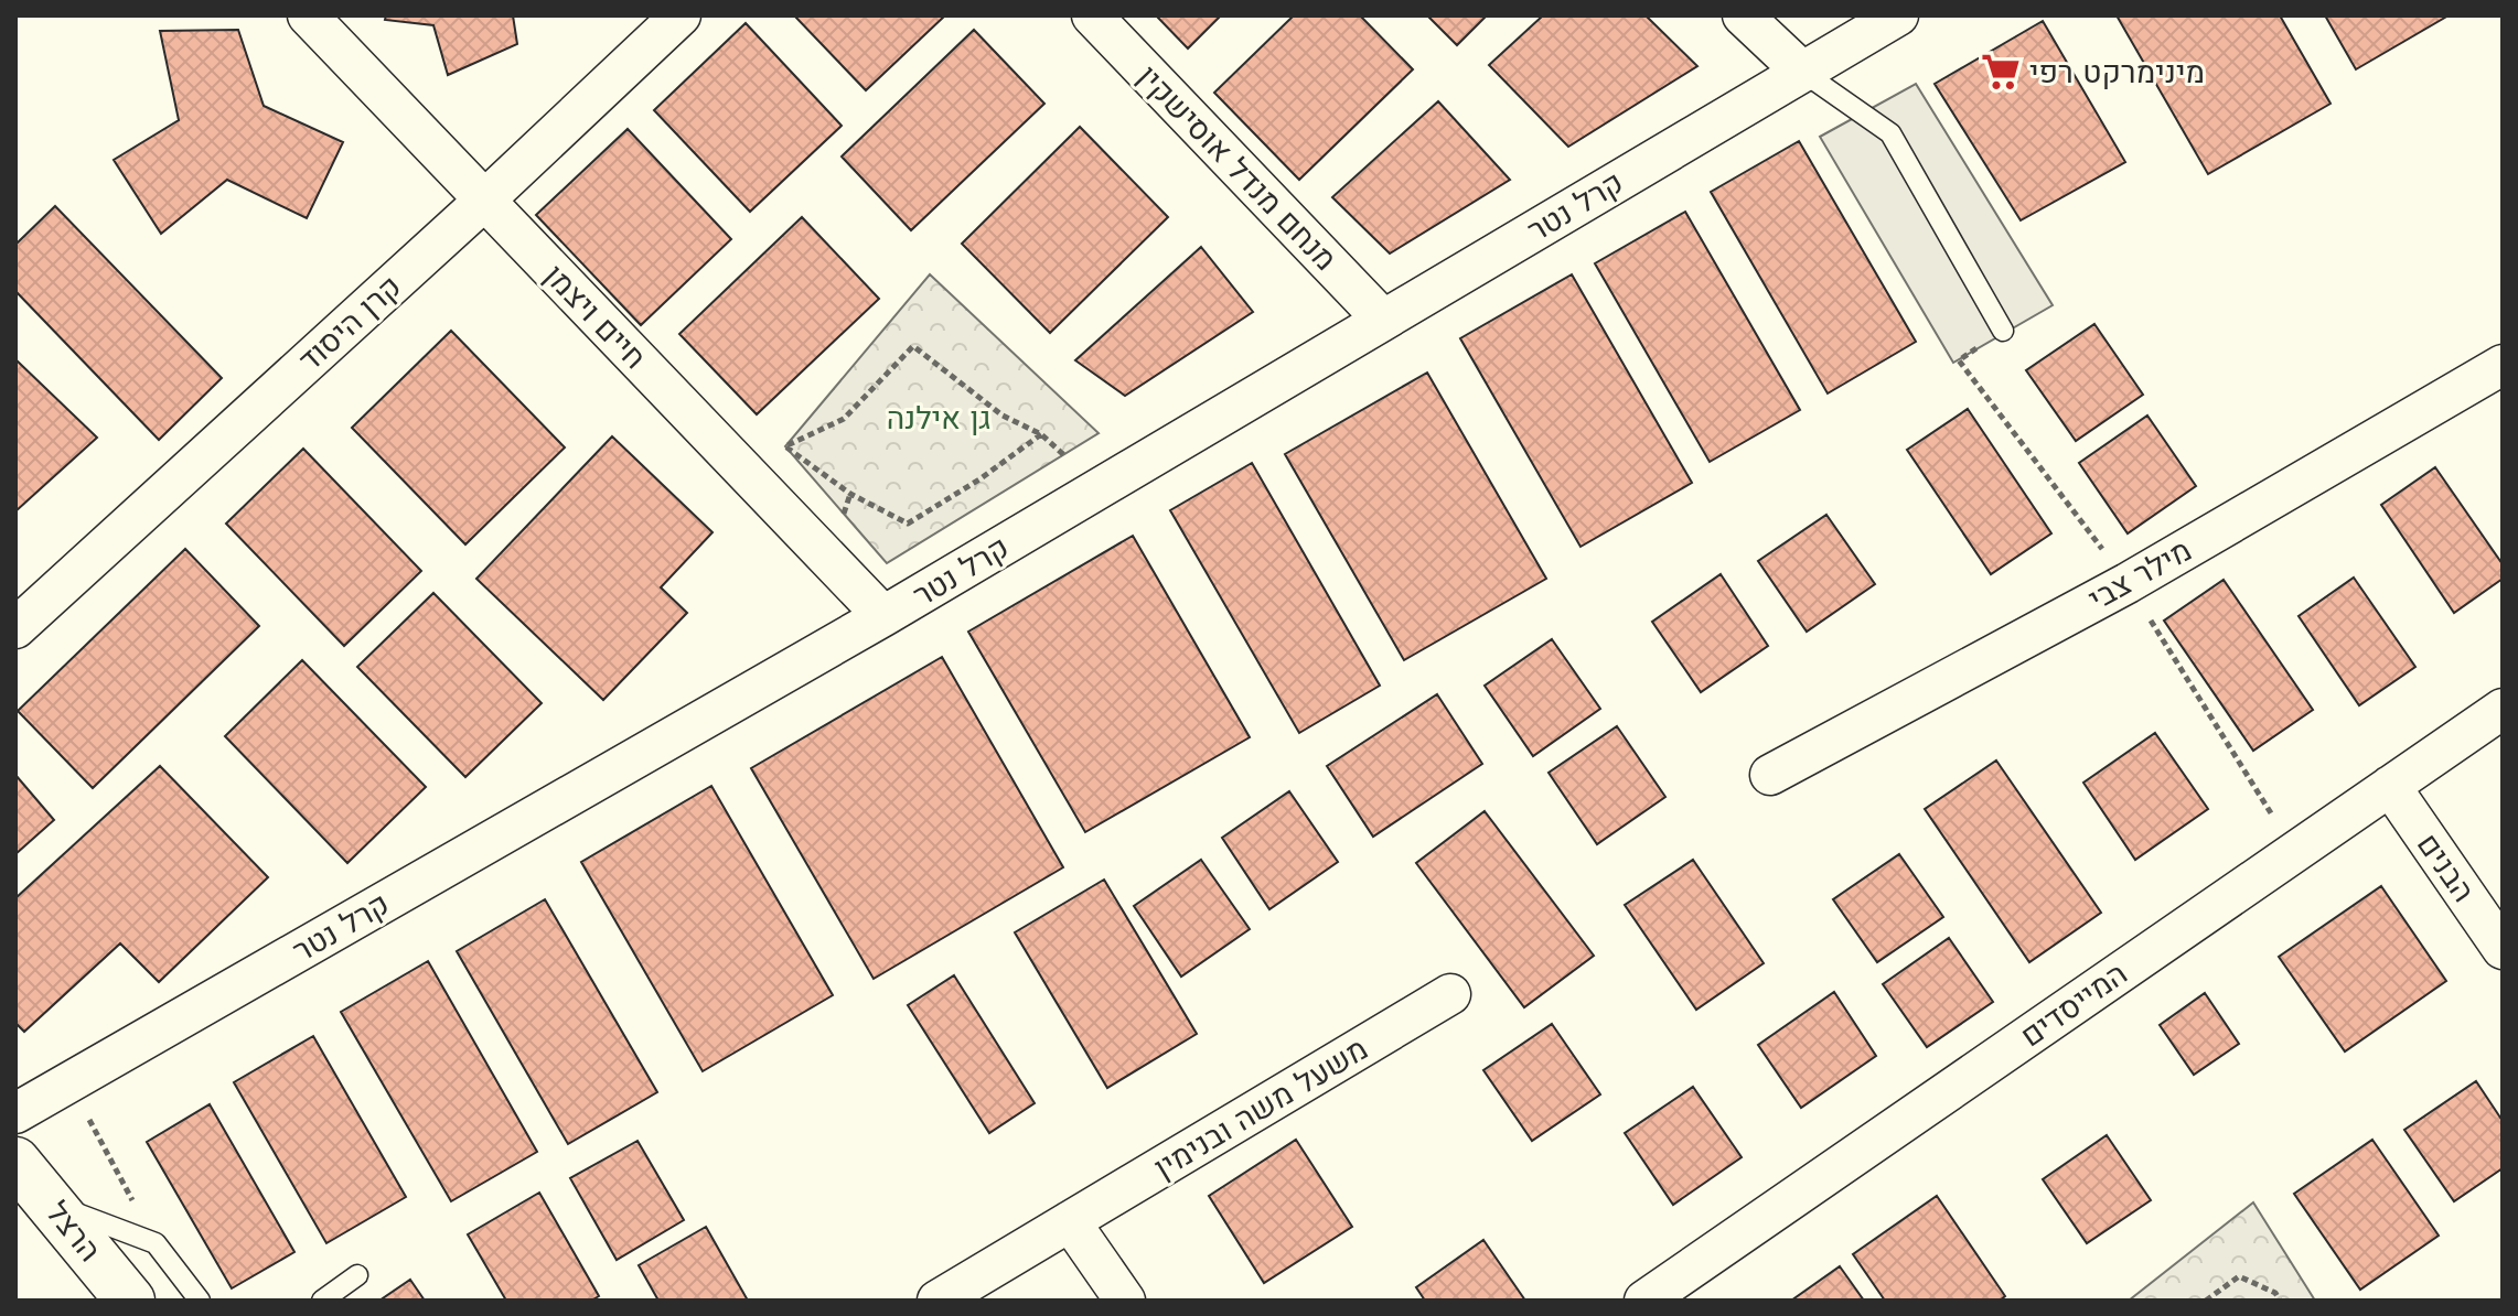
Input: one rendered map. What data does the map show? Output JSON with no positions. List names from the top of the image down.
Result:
{
  "streets": {
    "main road": ["הרצל"],
    "street": [
      "מנחם מנדל אוסישקין",
      "קרל נטר",
      "חיים ויצמן",
      "קרן היסוד",
      "מילר צבי",
      "הבנים",
      "המייסדים",
      "משעל משה ובנימין"
    ]
  },
  "crossings": [
    ["מנחם מנדל אוסישקין", "קרל נטר"],
    ["קרל נטר", "חיים ויצמן"],
    ["חיים ויצמן", "קרן היסוד"],
    ["הבנים", "המייסדים"]
  ],
  "parks": ["גן אילנה"],
  "places": {
    "supermarket": ["מינימרקט רפי"]
  }
}
